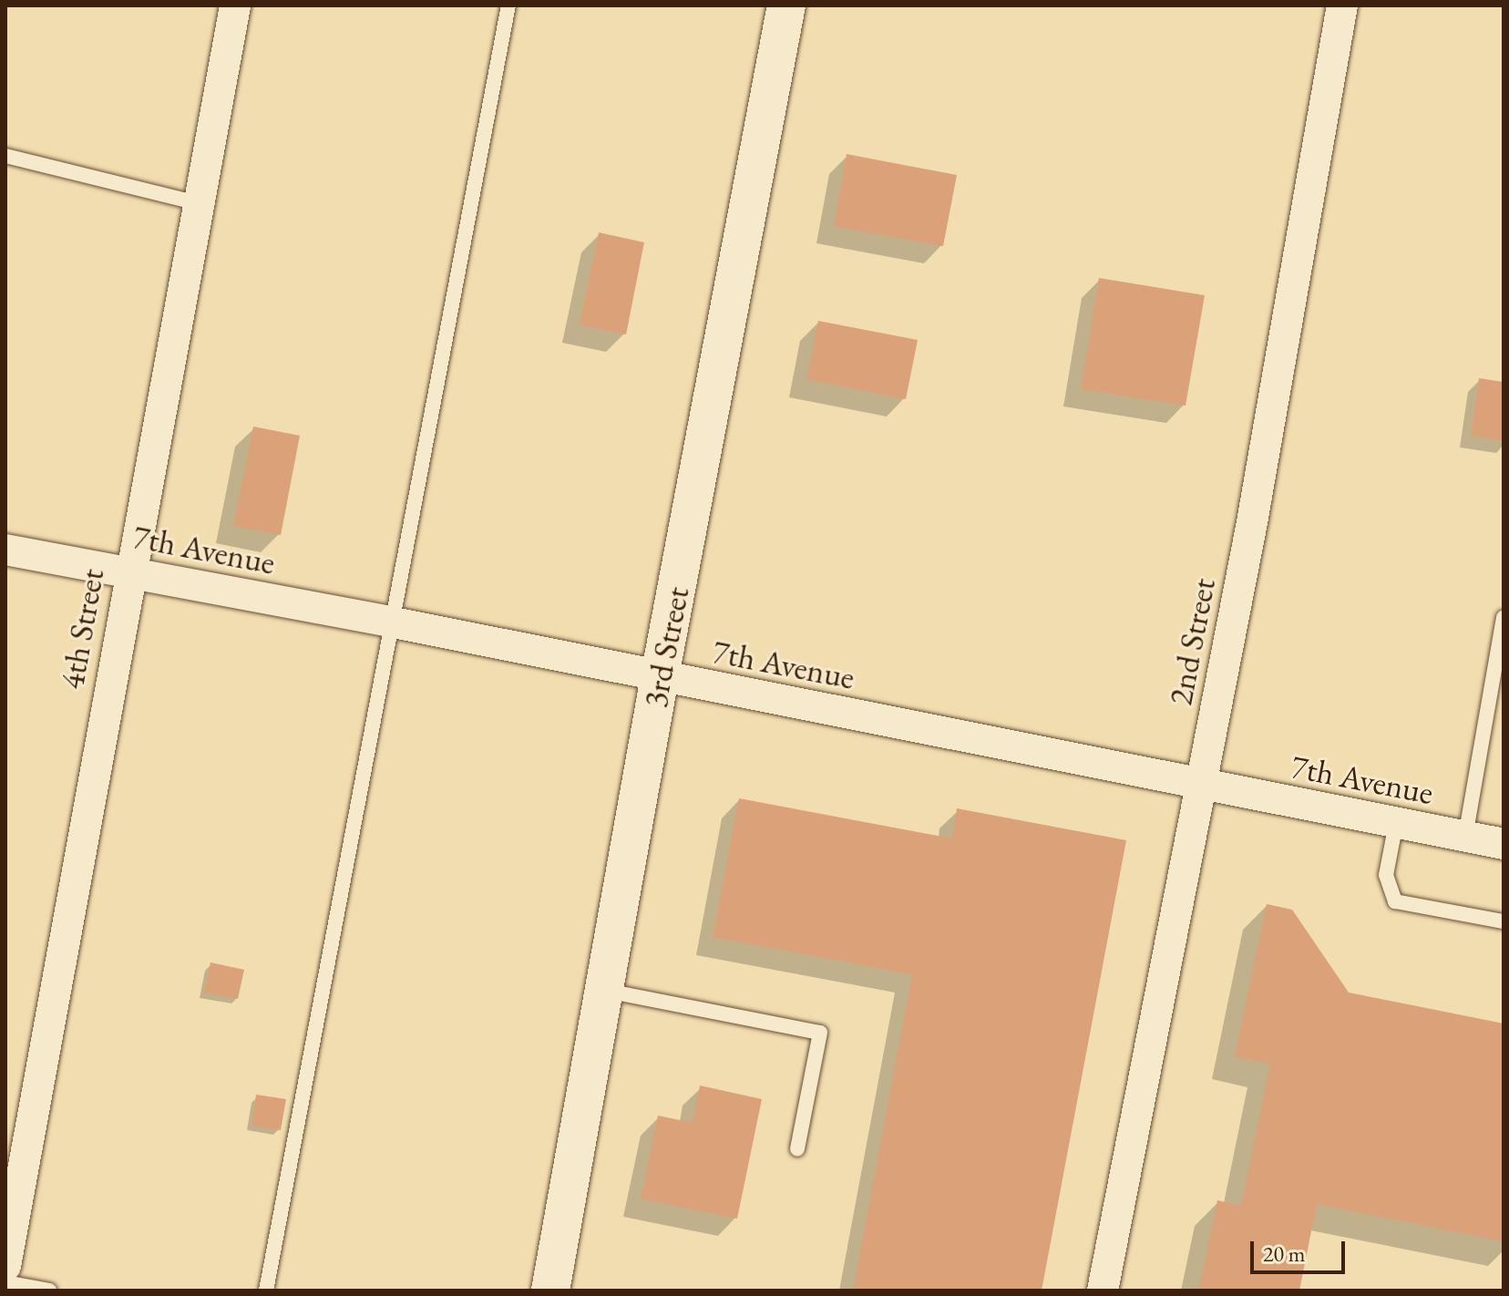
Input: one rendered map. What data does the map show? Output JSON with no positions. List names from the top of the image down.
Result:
{
  "streets": {
    "street": [
      "7th Avenue",
      "4th Street",
      "2nd Street",
      "3rd Street"
    ]
  },
  "crossings": [
    ["7th Avenue", "4th Street"],
    ["7th Avenue", "2nd Street"],
    ["7th Avenue", "3rd Street"]
  ],
  "scale_bar": "20 m"
}
